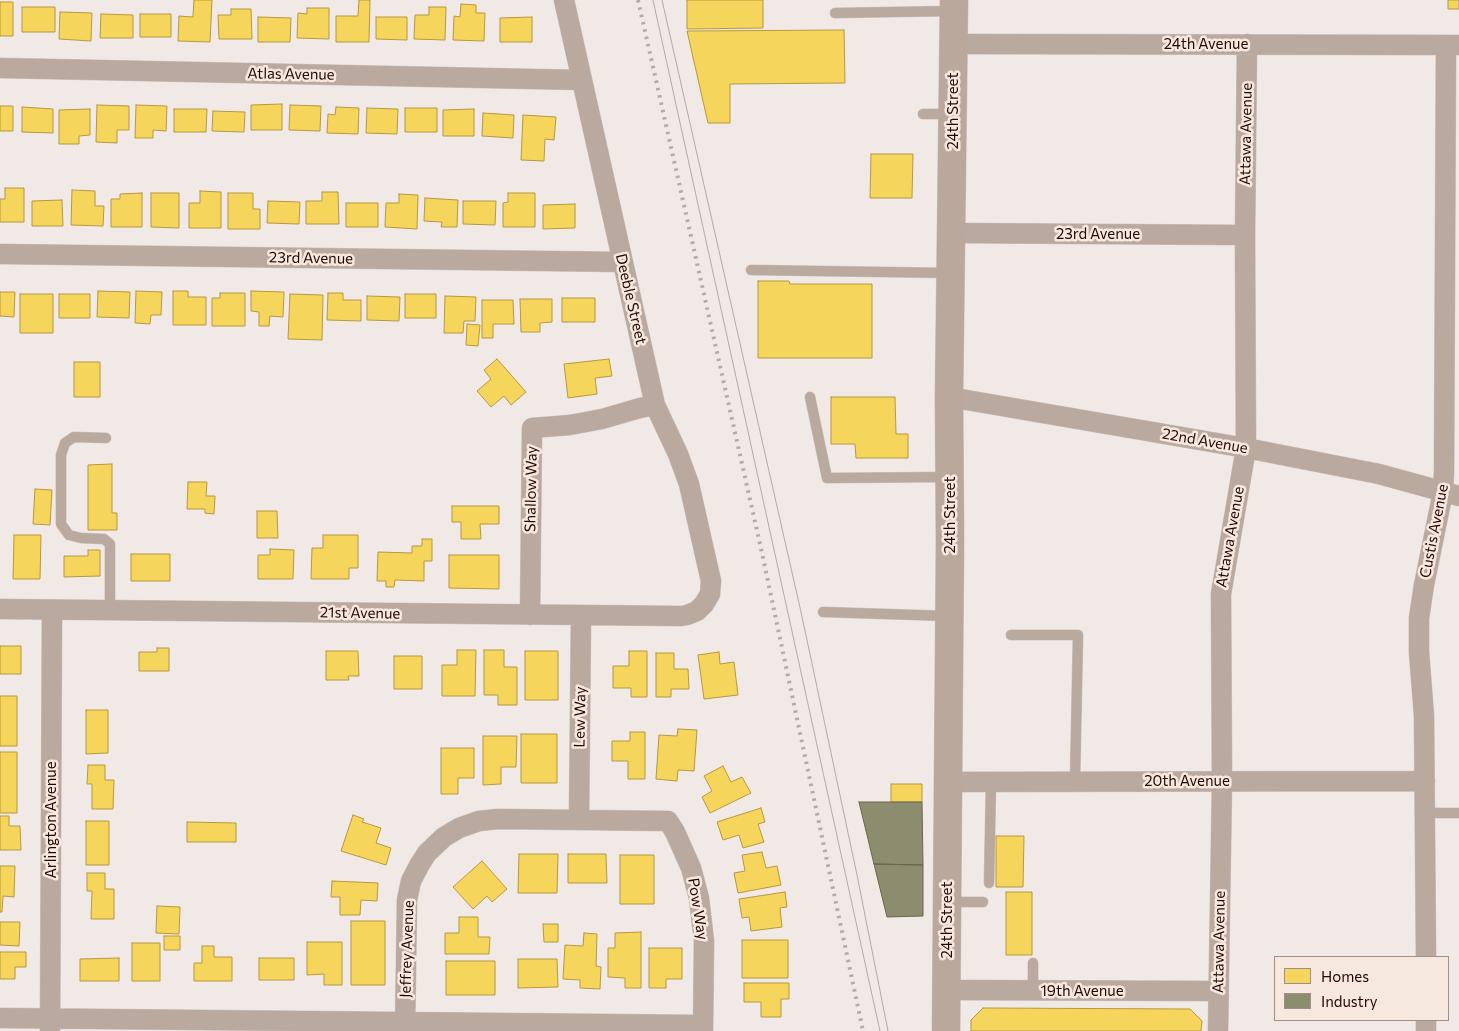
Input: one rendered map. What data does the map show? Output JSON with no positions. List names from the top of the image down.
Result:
{
  "streets": {
    "street": [
      "24th Avenue",
      "Atlas Avenue",
      "24th Street",
      "Attawa Avenue",
      "23rd Avenue",
      "Deeble Street",
      "22nd Avenue",
      "Shallow Way",
      "Custis Avenue",
      "21st Avenue",
      "Lew Way",
      "20th Avenue",
      "Arlington Avenue",
      "Pow Way",
      "Jeffrey Avenue",
      "19th Avenue"
    ]
  },
  "crossings": [
    ["24th Avenue", "24th Street"],
    ["24th Avenue", "Attawa Avenue"],
    ["24th Avenue", "Custis Avenue"],
    ["Atlas Avenue", "Deeble Street"],
    ["24th Street", "23rd Avenue"],
    ["24th Street", "22nd Avenue"],
    ["24th Street", "20th Avenue"],
    ["24th Street", "19th Avenue"],
    ["Attawa Avenue", "23rd Avenue"],
    ["Attawa Avenue", "22nd Avenue"],
    ["Attawa Avenue", "20th Avenue"],
    ["Attawa Avenue", "19th Avenue"],
    ["23rd Avenue", "Deeble Street"],
    ["Deeble Street", "Shallow Way"],
    ["Deeble Street", "21st Avenue"],
    ["22nd Avenue", "Custis Avenue"],
    ["Shallow Way", "21st Avenue"],
    ["Custis Avenue", "20th Avenue"],
    ["21st Avenue", "Lew Way"],
    ["21st Avenue", "Arlington Avenue"],
    ["Lew Way", "Pow Way"],
    ["Lew Way", "Jeffrey Avenue"],
    ["Pow Way", "Jeffrey Avenue"]
  ],
  "legend": ["Homes", "Industry"]
}
